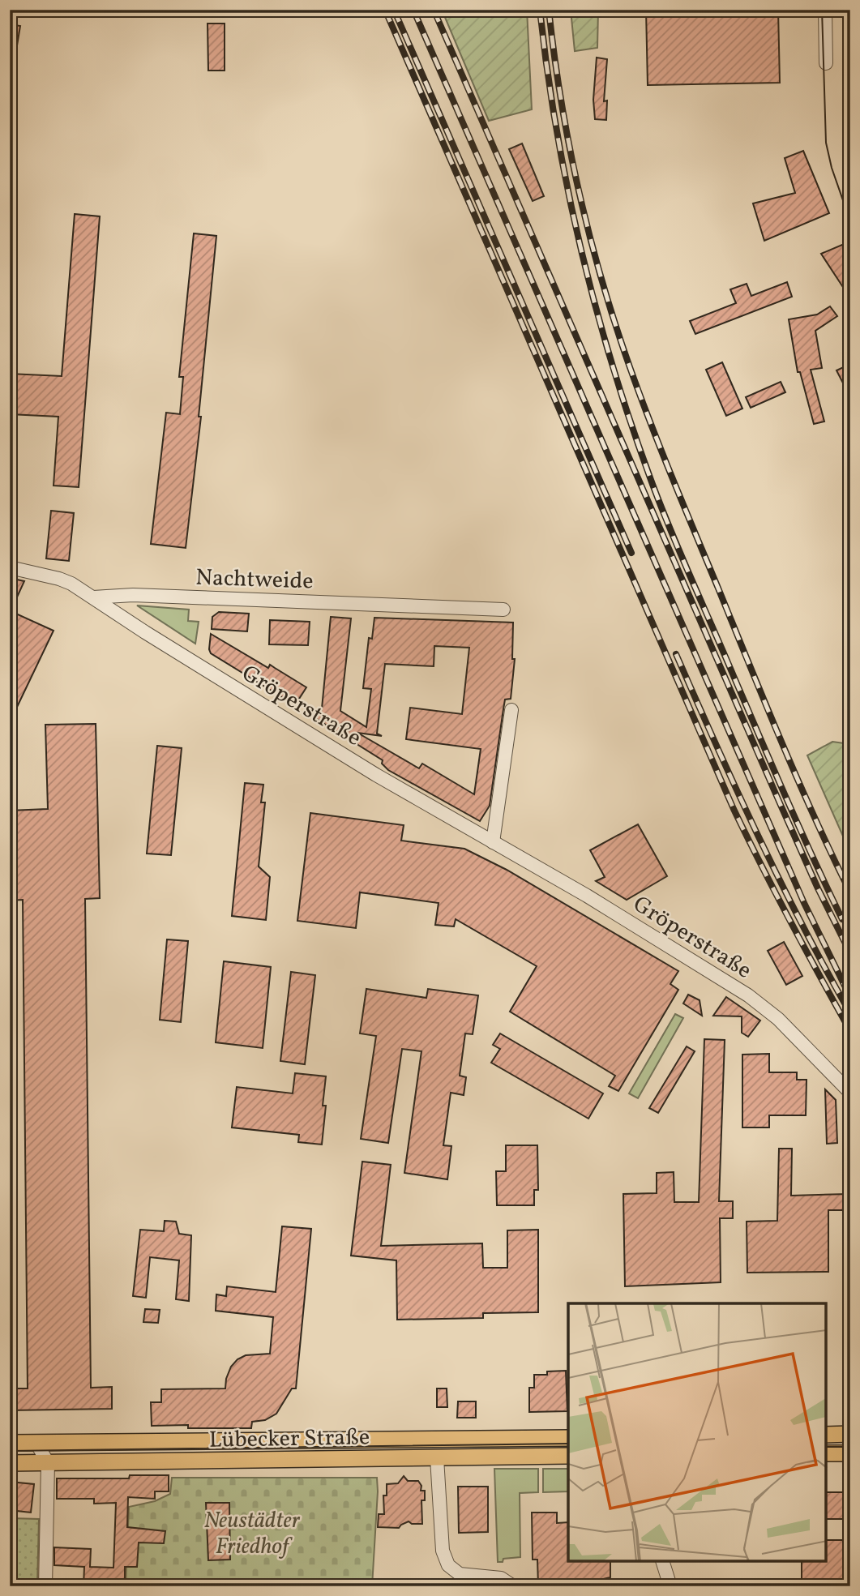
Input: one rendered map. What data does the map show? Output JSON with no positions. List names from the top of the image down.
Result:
{
  "streets": {
    "main road": ["Lübecker Straße"],
    "street": ["Nachtweide", "Gröperstraße"]
  },
  "crossings": [
    ["Nachtweide", "Gröperstraße"]
  ],
  "parks": ["Neustädter Friedhof"]
}
